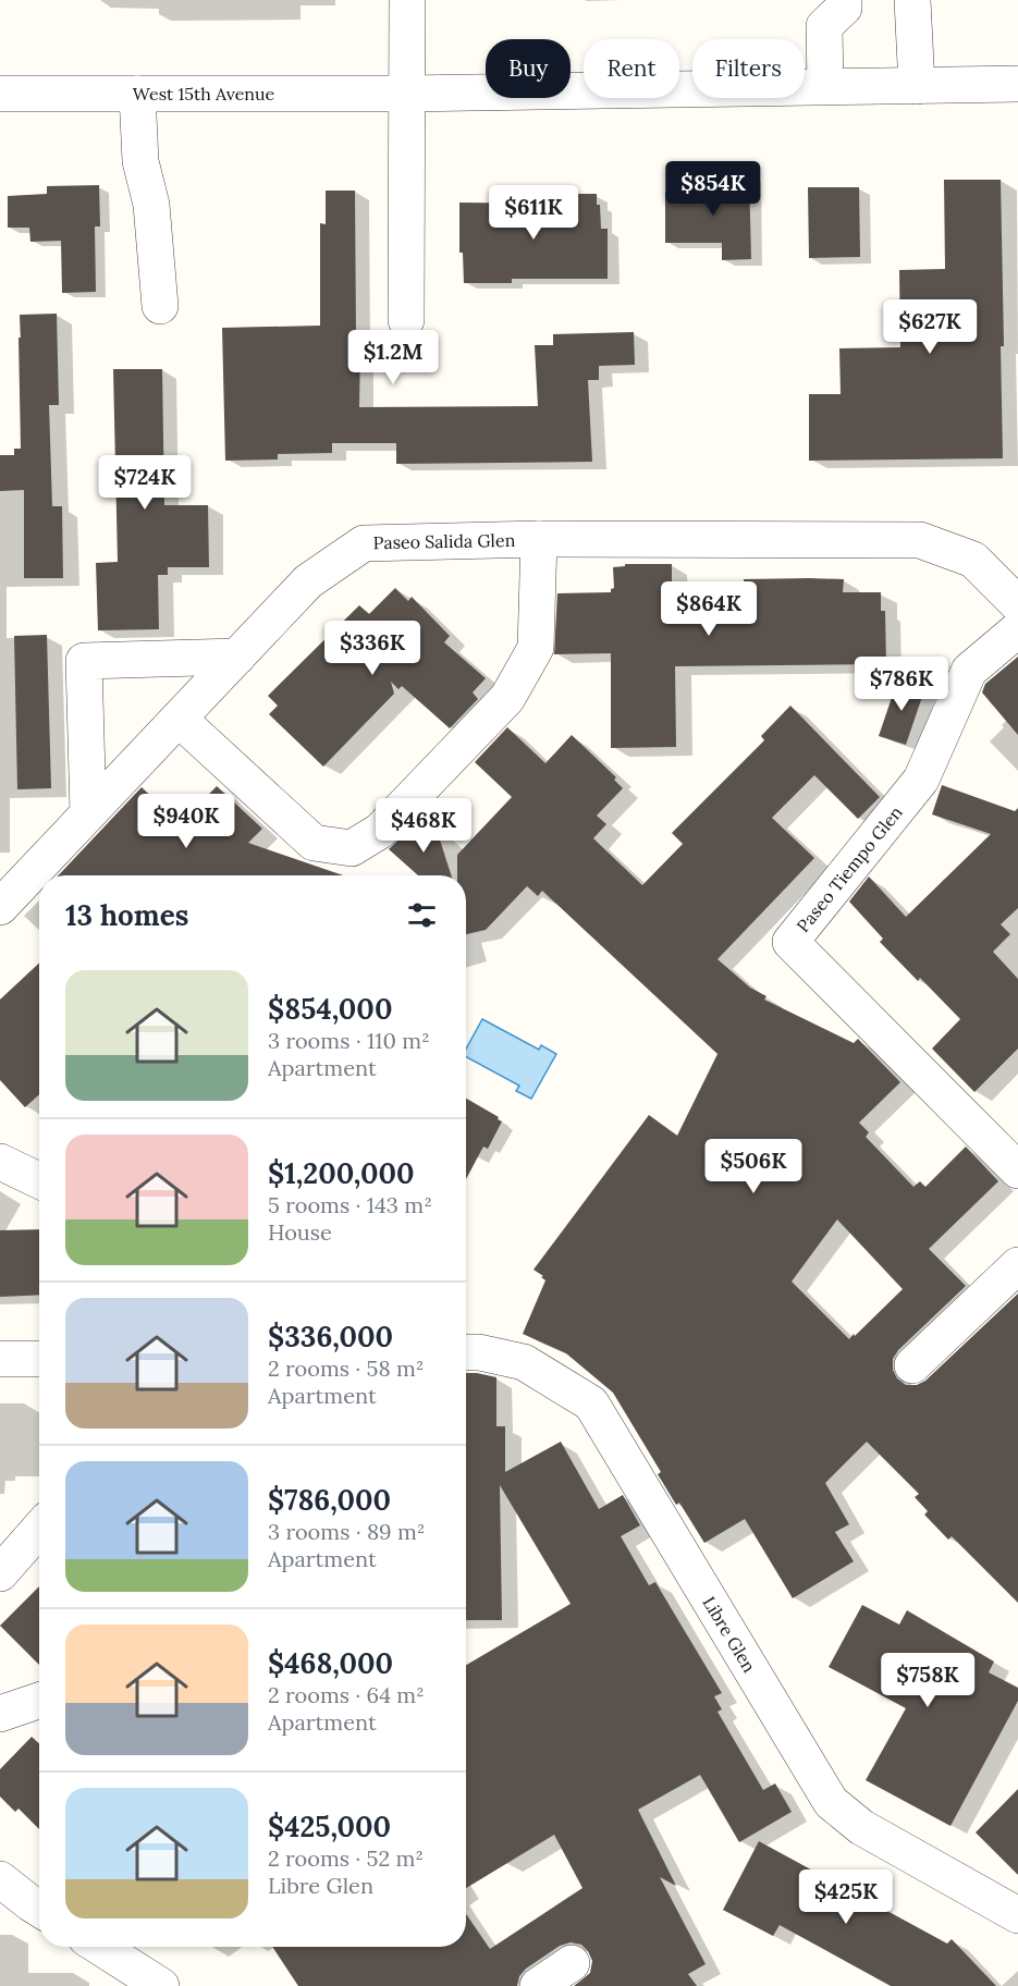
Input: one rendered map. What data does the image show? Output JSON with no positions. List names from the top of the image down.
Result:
{
  "streets": {
    "street": [
      "West 15th Avenue",
      "Paseo Salida Glen",
      "Paseo Tiempo Glen",
      "Libre Glen"
    ]
  },
  "page": {
    "chip": ["Buy", "Rent", "Filters"],
    "price": [
      "$854K",
      "$611K",
      "$627K",
      "$1.2M",
      "$724K",
      "$864K",
      "$336K",
      "$786K",
      "$940K",
      "$468K",
      "$506K",
      "$758K",
      "$425K"
    ],
    "heading": "13 homes",
    "list": [
      {
        "name": "$854,000",
        "note": "3 rooms · 110 m² · Apartment"
      },
      {
        "name": "$1,200,000",
        "note": "5 rooms · 143 m² · House"
      },
      {
        "name": "$336,000",
        "note": "2 rooms · 58 m² · Apartment"
      },
      {
        "name": "$786,000",
        "note": "3 rooms · 89 m² · Apartment"
      },
      {
        "name": "$468,000",
        "note": "2 rooms · 64 m² · Apartment"
      },
      {
        "name": "$425,000",
        "note": "2 rooms · 52 m² · Libre Glen"
      }
    ]
  }
}
